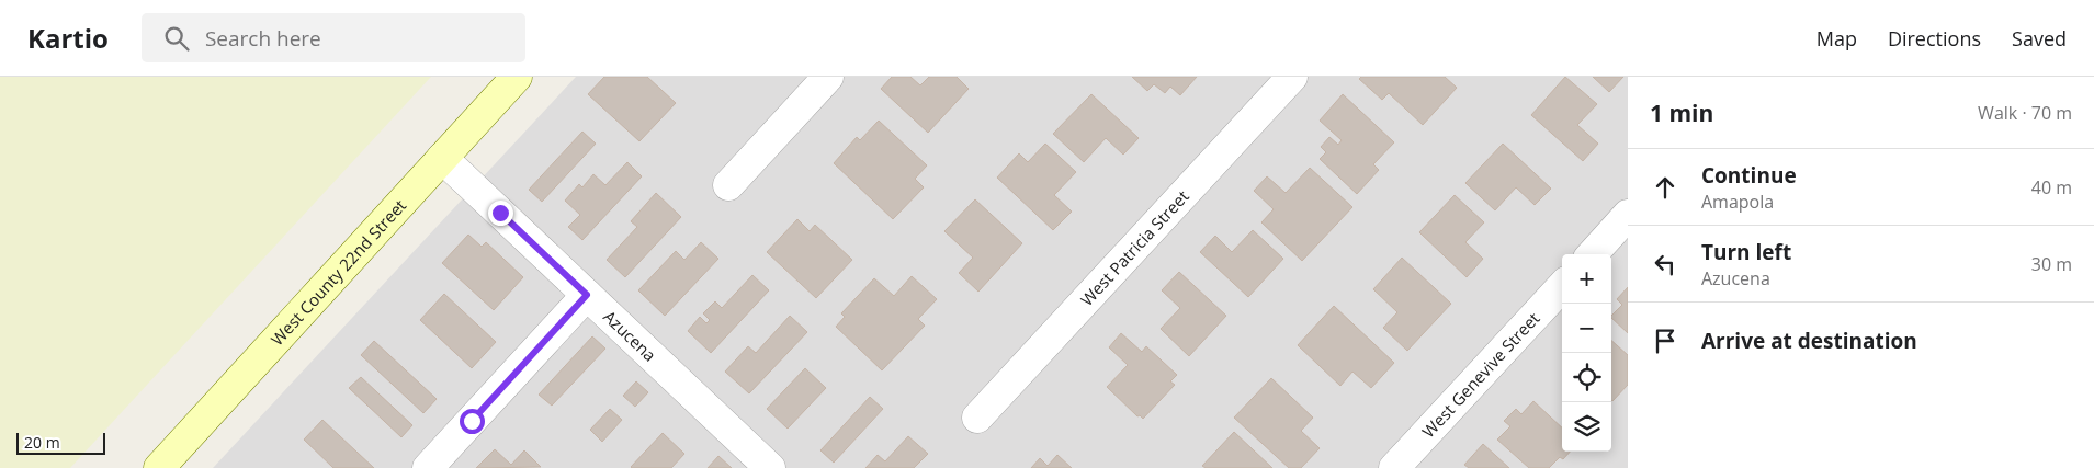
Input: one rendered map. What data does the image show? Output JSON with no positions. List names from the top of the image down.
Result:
{
  "streets": {
    "street": [
      "West Patricia Street",
      "West County 22nd Street",
      "Azucena",
      "West Genevive Street"
    ]
  },
  "crossings": [
    ["West County 22nd Street", "Azucena"]
  ],
  "scale_bar": "20 m",
  "page": {
    "header": "Kartio",
    "search": "Search here",
    "nav": ["Map", "Directions", "Saved"],
    "heading": ["1 min", "Walk · 70 m"],
    "list": [
      ["Continue", "Amapola", "40 m"],
      ["Turn left", "Azucena", "30 m"],
      "Arrive at destination"
    ],
    "map_buttons": ["+", "−"],
    "scale": "20 m"
  }
}
